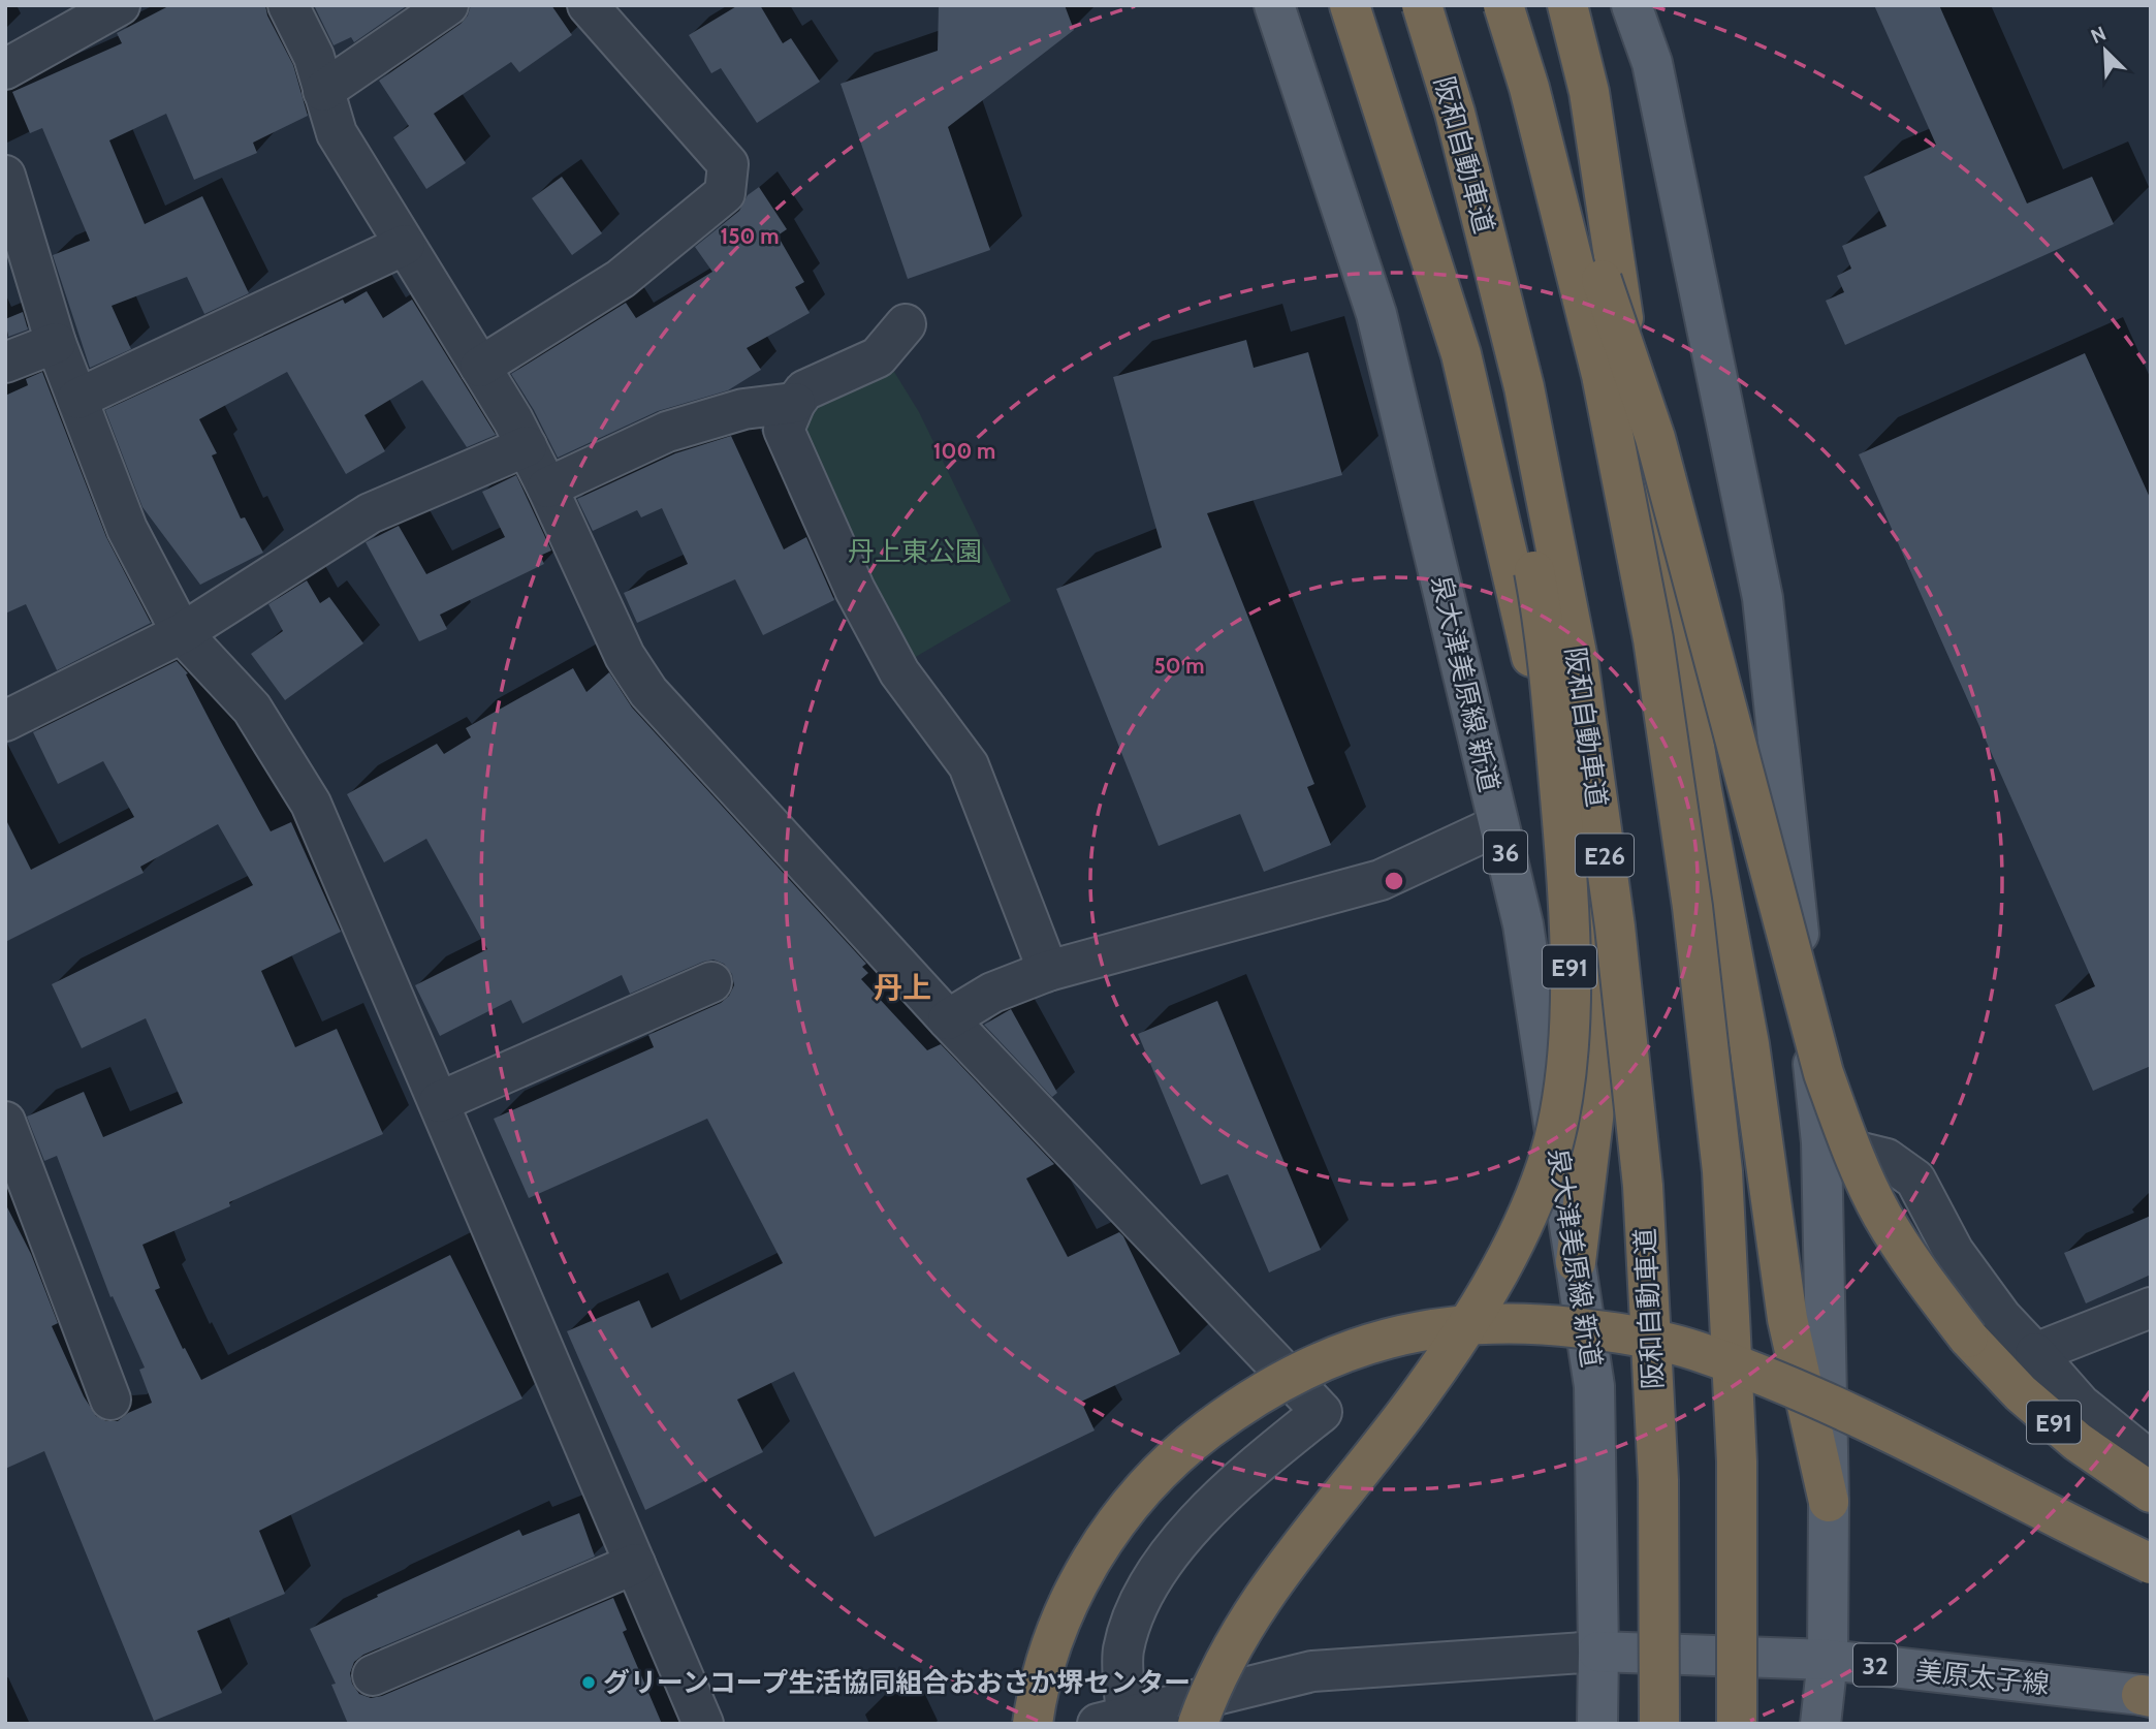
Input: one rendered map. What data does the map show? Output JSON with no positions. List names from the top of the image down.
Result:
{
  "streets": {
    "highway": ["阪和自動車道", "E26", "E91"],
    "main road": [
      "泉大津美原線 新道",
      "36",
      "32",
      "美原太子線"
    ]
  },
  "crossings": [
    ["阪和自動車道", "E91"],
    ["泉大津美原線 新道", "美原太子線"]
  ],
  "districts": ["丹上"],
  "parks": ["丹上東公園"],
  "places": ["グリーンコープ生活協同組合おおさか堺センター"],
  "north": "top left",
  "rings": ["150 m", "100 m", "50 m"]
}
